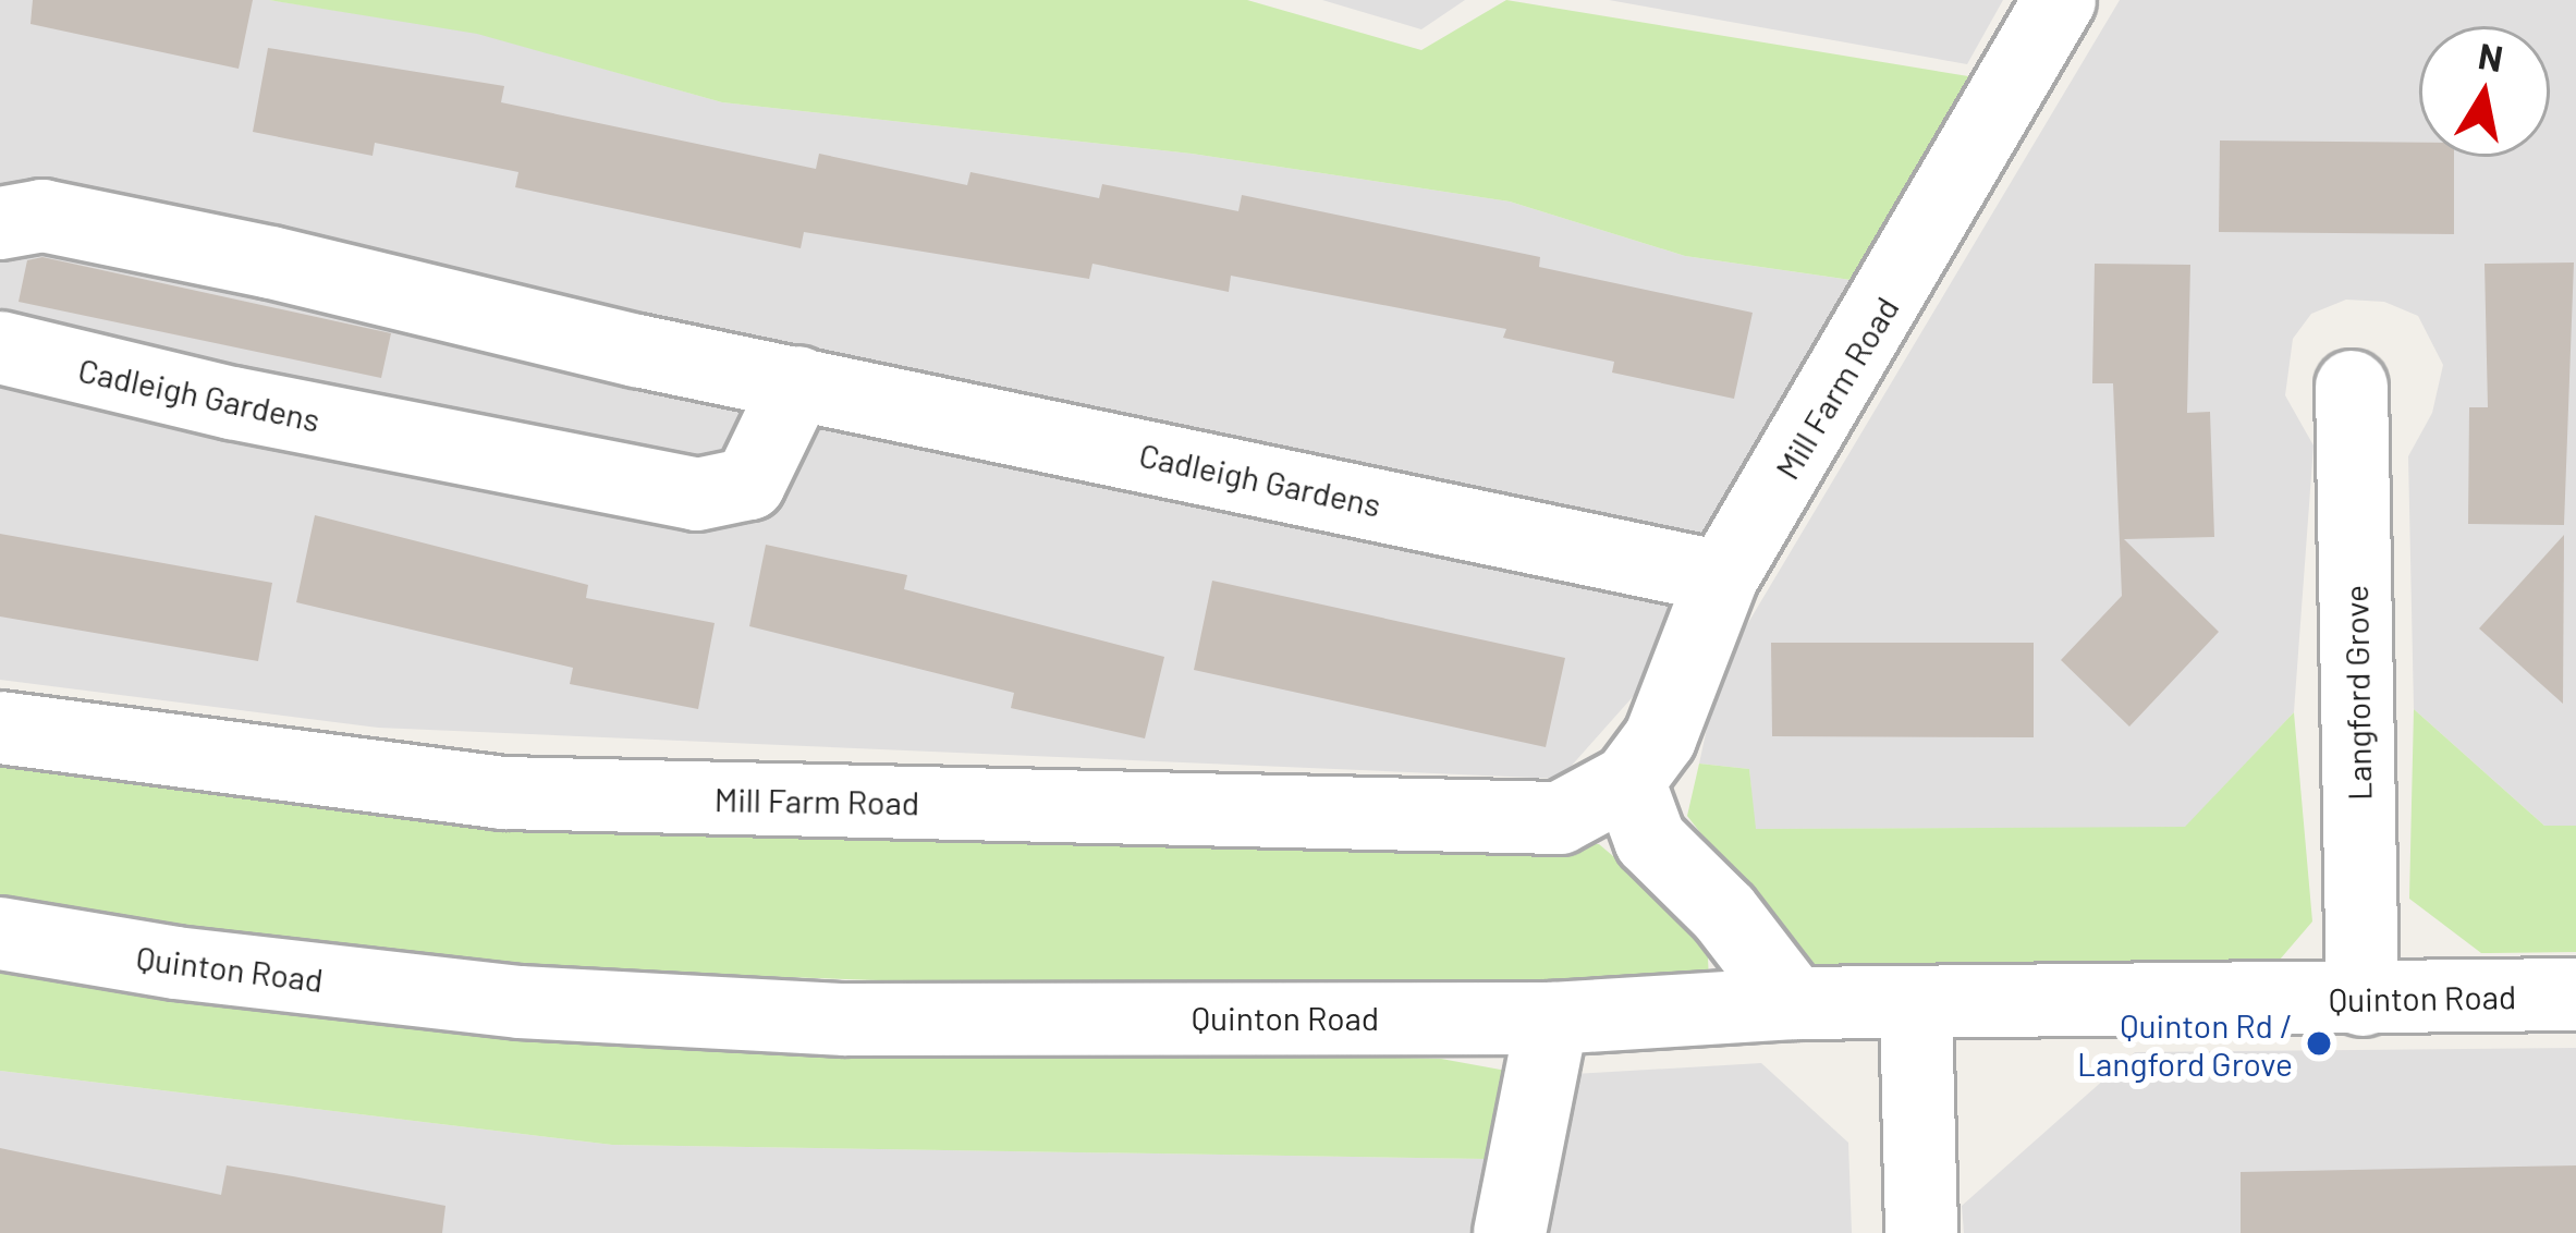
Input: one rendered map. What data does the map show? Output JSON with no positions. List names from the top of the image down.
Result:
{
  "streets": {
    "street": [
      "Mill Farm Road",
      "Cadleigh Gardens",
      "Langford Grove",
      "Quinton Road"
    ]
  },
  "crossings": [
    ["Mill Farm Road", "Cadleigh Gardens"],
    ["Langford Grove", "Quinton Road"]
  ],
  "places": ["Quinton Rd / Langford Grove"],
  "north": "top"
}
